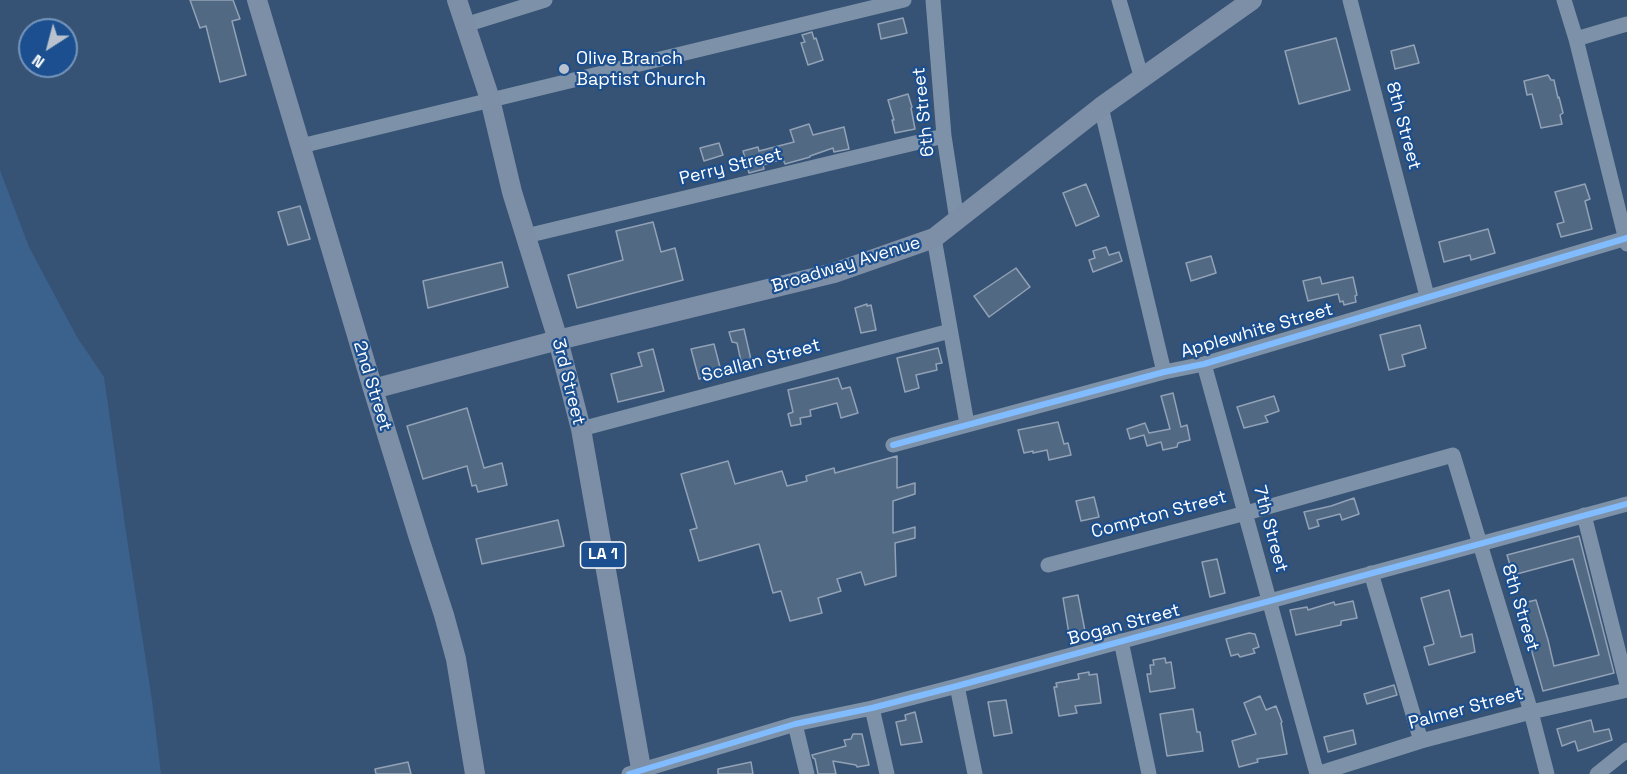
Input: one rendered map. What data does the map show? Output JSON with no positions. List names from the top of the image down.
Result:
{
  "streets": {
    "main road": [
      "Broadway Avenue",
      "3rd Street",
      "2nd Street",
      "LA 1"
    ],
    "street": [
      "6th Street",
      "8th Street",
      "Perry Street",
      "Applewhite Street",
      "Scallan Street",
      "Compton Street",
      "7th Street",
      "Bogan Street",
      "Palmer Street"
    ]
  },
  "crossings": [
    ["6th Street", "Perry Street"],
    ["6th Street", "Broadway Avenue"],
    ["8th Street", "Applewhite Street"],
    ["8th Street", "Compton Street"],
    ["8th Street", "Bogan Street"],
    ["8th Street", "Palmer Street"],
    ["Perry Street", "3rd Street"],
    ["Broadway Avenue", "3rd Street"],
    ["Broadway Avenue", "2nd Street"],
    ["Applewhite Street", "7th Street"],
    ["Scallan Street", "3rd Street"],
    ["3rd Street", "Bogan Street"],
    ["Compton Street", "7th Street"],
    ["7th Street", "Bogan Street"],
    ["7th Street", "Palmer Street"]
  ],
  "places": ["Olive Branch Baptist Church"],
  "north": "bottom left"
}
